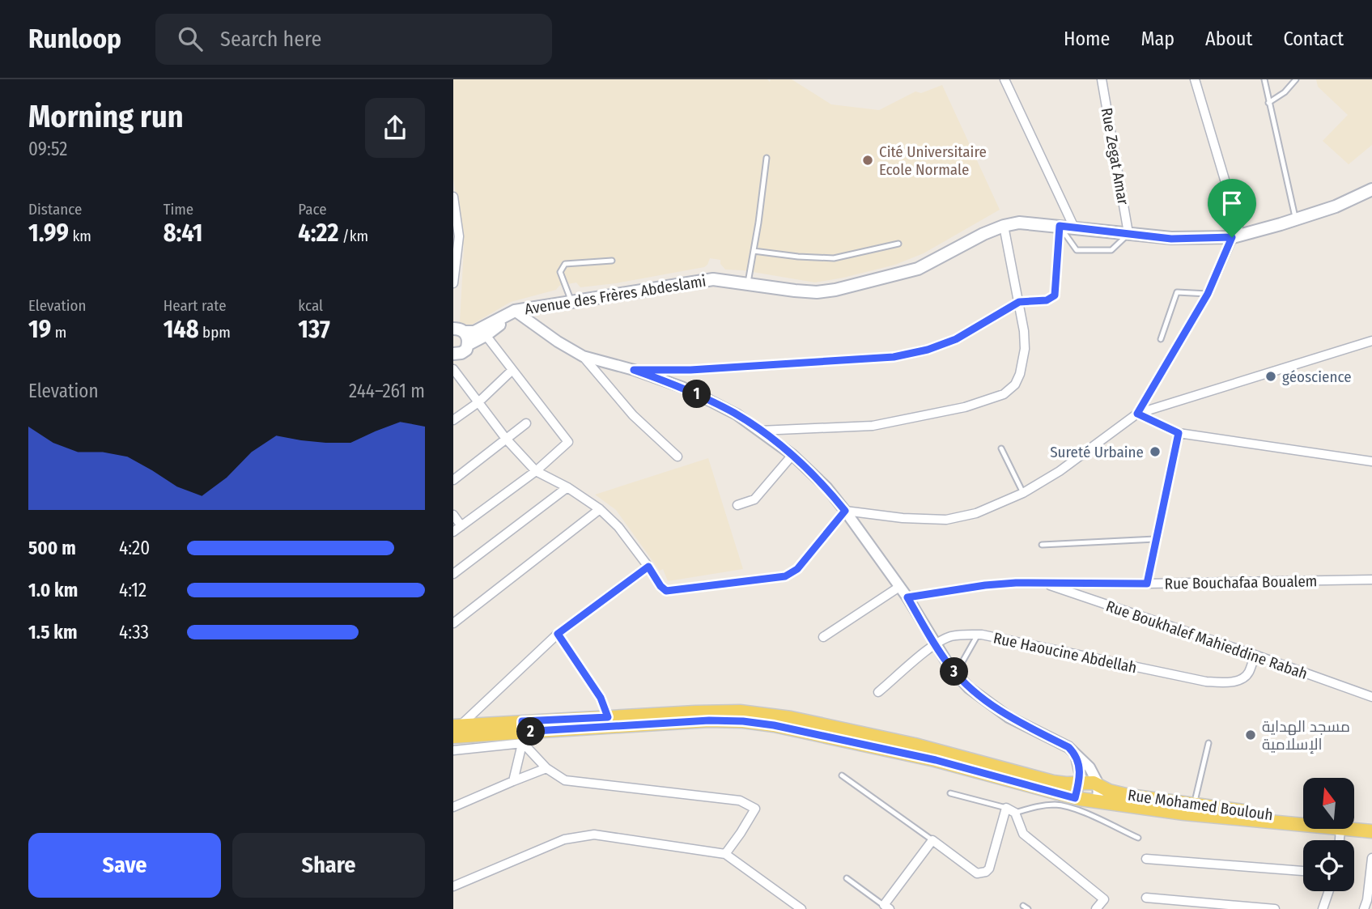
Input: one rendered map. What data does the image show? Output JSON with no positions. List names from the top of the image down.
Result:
{
  "streets": {
    "main road": ["Avenue des Frères Abdeslami", "Rue Mohamed Boulouh"],
    "street": [
      "Rue Zegat Amar",
      "Rue Bouchafaa Boualem",
      "Rue Boukhalef Mahieddine Rabah",
      "Rue Haoucine Abdellah"
    ]
  },
  "crossings": [
    ["Rue Zegat Amar", "Avenue des Frères Abdeslami"],
    ["Rue Bouchafaa Boualem", "Rue Boukhalef Mahieddine Rabah"],
    ["Rue Boukhalef Mahieddine Rabah", "Rue Haoucine Abdellah"]
  ],
  "places": [
    "Cité Universitaire Ecole Normale",
    "géoscience",
    "Sureté Urbaine",
    "مسجد الهداية الإسلامية"
  ],
  "north": "top",
  "page": {
    "header": "Runloop",
    "search": "Search here",
    "nav": [
      "Home",
      "Map",
      "About",
      "Contact"
    ],
    "heading": ["Morning run", "09:52"],
    "stats": [
      ["Distance", "1.99 km"],
      ["Time", "8:41"],
      ["Pace", "4:22 /km"],
      ["Elevation", "19 m"],
      ["Heart rate", "148 bpm"],
      ["kcal", "137"]
    ],
    "chart": ["Elevation", "244–261 m"],
    "pins": ["1", "3", "2"],
    "list": [
      {
        "name": "500 m",
        "note": "4:20"
      },
      {
        "name": "1.0 km",
        "note": "4:12"
      },
      {
        "name": "1.5 km",
        "note": "4:33"
      }
    ],
    "buttons": ["Save", "Share"]
  }
}
